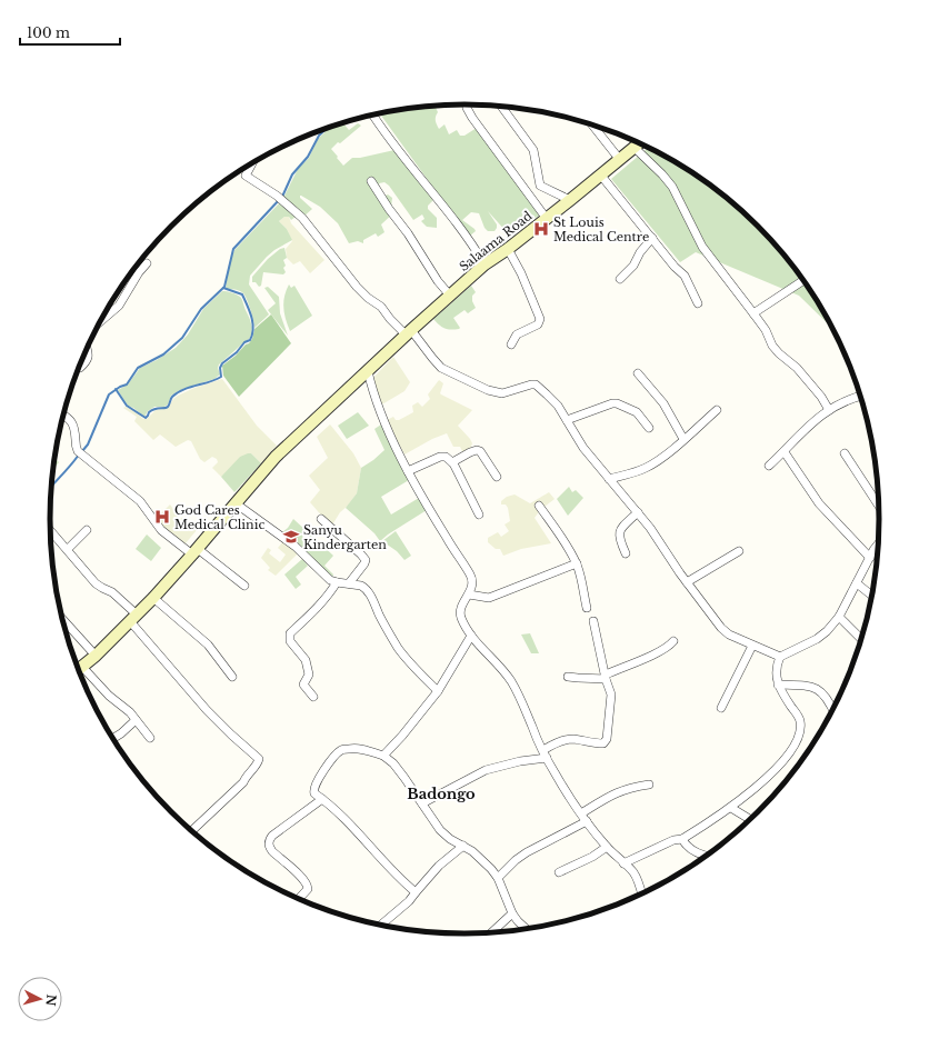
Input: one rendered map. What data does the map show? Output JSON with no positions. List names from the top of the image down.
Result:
{
  "streets": {
    "main road": ["Salaama Road"]
  },
  "districts": ["Badongo"],
  "places": {
    "hospital": ["St Louis Medical Centre", "God Cares Medical Clinic"],
    "school or university": ["Sanyu Kindergarten"]
  },
  "scale_bar": "100 m",
  "north": "right"
}
